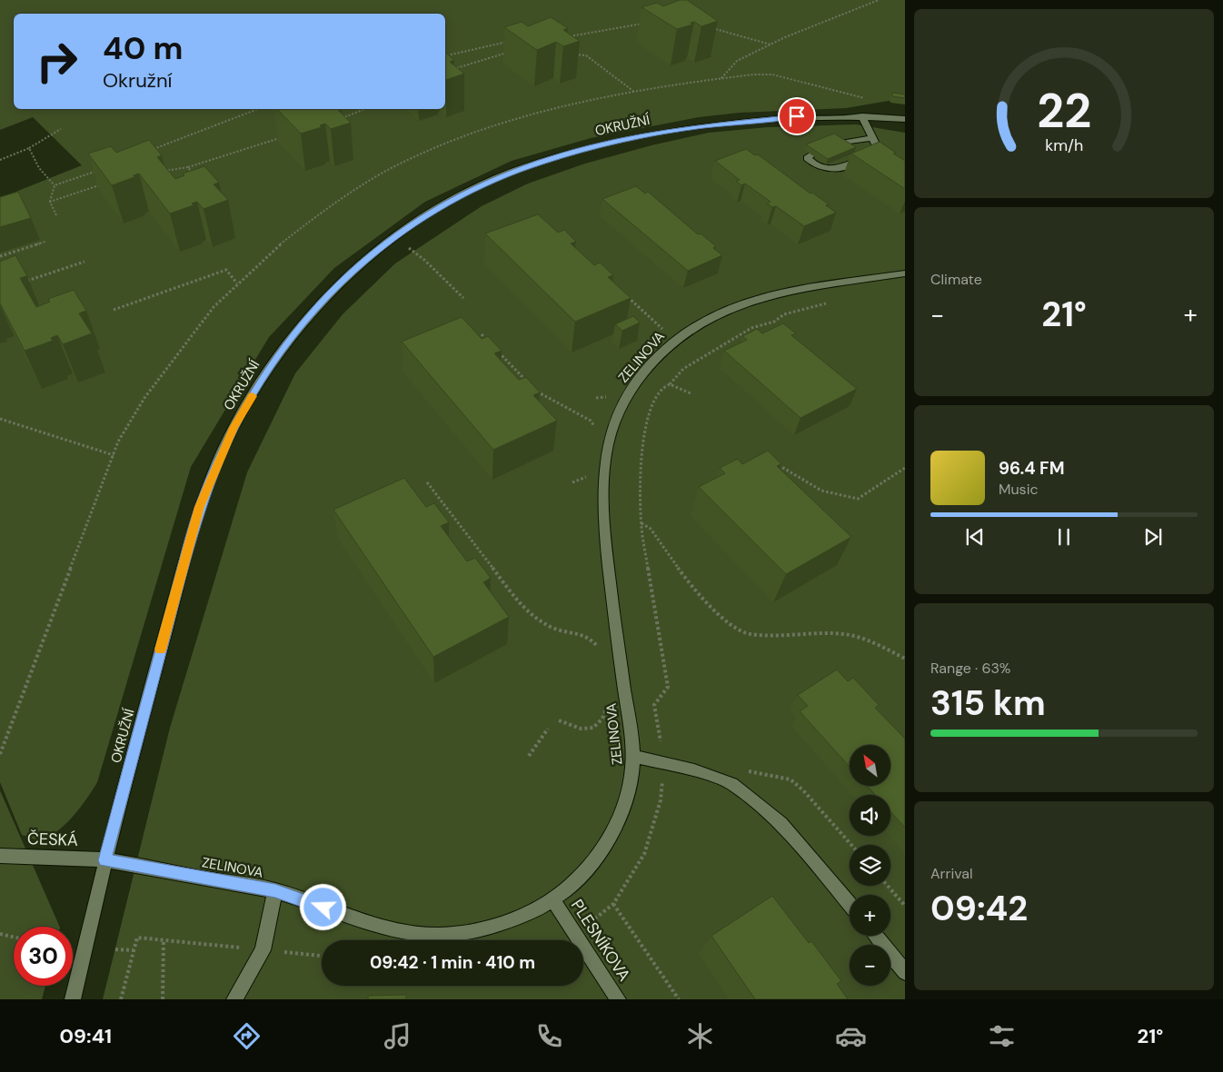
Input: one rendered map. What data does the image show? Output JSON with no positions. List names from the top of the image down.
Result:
{
  "streets": {
    "street": [
      "OKRUŽNÍ",
      "ZELINOVA",
      "ČESKÁ",
      "PLESNÍKOVA"
    ]
  },
  "crossings": [
    ["OKRUŽNÍ", "ZELINOVA"],
    ["OKRUŽNÍ", "ČESKÁ"],
    ["ZELINOVA", "ČESKÁ"],
    ["ZELINOVA", "PLESNÍKOVA"]
  ],
  "north": "top left",
  "page": {
    "turn": ["40 m", "Okružní"],
    "tile": [
      "Climate",
      ["Range · 63%", "315 km"],
      ["Arrival", "09:42"]
    ],
    "heat": ["−", "21°", "+"],
    "song": ["96.4 FM", "Music"],
    "map_buttons": ["+", "−"],
    "limit": "30",
    "trip": "09:42 · 1 min · 410 m",
    "tabs": ["09:41", "21°"],
    "gauge": ["22", "km/h"]
  }
}
